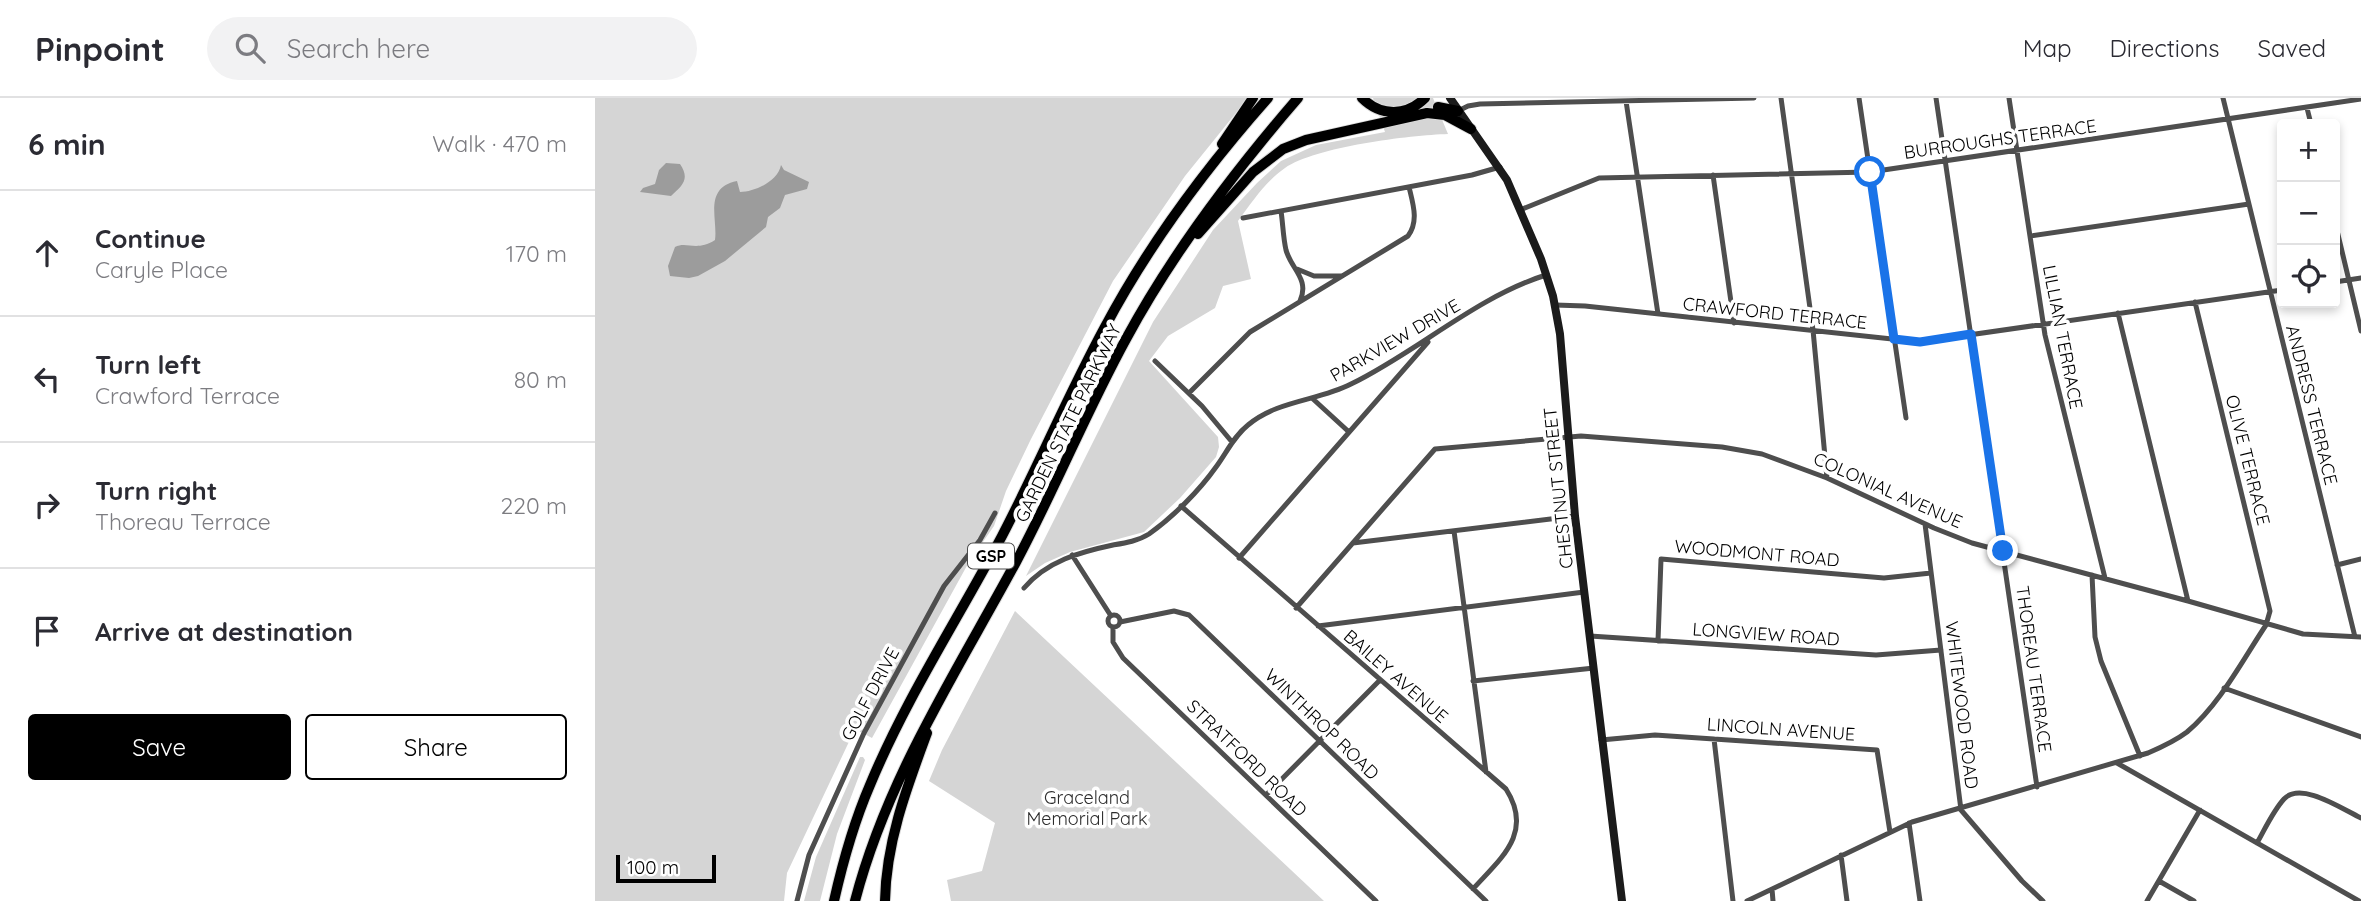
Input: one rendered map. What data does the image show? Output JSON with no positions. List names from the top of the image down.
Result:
{
  "streets": {
    "highway": ["GARDEN STATE PARKWAY", "GSP"],
    "main road": ["CHESTNUT STREET"],
    "street": [
      "BURROUGHS TERRACE",
      "CRAWFORD TERRACE",
      "LILLIAN TERRACE",
      "PARKVIEW DRIVE",
      "ANDRESS TERRACE",
      "OLIVE TERRACE",
      "COLONIAL AVENUE",
      "WOODMONT ROAD",
      "LONGVIEW ROAD",
      "THOREAU TERRACE",
      "BAILEY AVENUE",
      "GOLF DRIVE",
      "WHITEWOOD ROAD",
      "WINTHROP ROAD",
      "LINCOLN AVENUE",
      "STRATFORD ROAD"
    ]
  },
  "crossings": [
    ["BURROUGHS TERRACE", "LILLIAN TERRACE"],
    ["BURROUGHS TERRACE", "ANDRESS TERRACE"],
    ["BURROUGHS TERRACE", "CHESTNUT STREET"],
    ["BURROUGHS TERRACE", "THOREAU TERRACE"],
    ["CRAWFORD TERRACE", "LILLIAN TERRACE"],
    ["CRAWFORD TERRACE", "ANDRESS TERRACE"],
    ["CRAWFORD TERRACE", "OLIVE TERRACE"],
    ["CRAWFORD TERRACE", "CHESTNUT STREET"],
    ["CRAWFORD TERRACE", "THOREAU TERRACE"],
    ["LILLIAN TERRACE", "COLONIAL AVENUE"],
    ["PARKVIEW DRIVE", "CHESTNUT STREET"],
    ["PARKVIEW DRIVE", "BAILEY AVENUE"],
    ["ANDRESS TERRACE", "COLONIAL AVENUE"],
    ["OLIVE TERRACE", "COLONIAL AVENUE"],
    ["CHESTNUT STREET", "COLONIAL AVENUE"],
    ["CHESTNUT STREET", "LONGVIEW ROAD"],
    ["CHESTNUT STREET", "LINCOLN AVENUE"],
    ["COLONIAL AVENUE", "THOREAU TERRACE"],
    ["COLONIAL AVENUE", "WHITEWOOD ROAD"],
    ["WOODMONT ROAD", "LONGVIEW ROAD"],
    ["WOODMONT ROAD", "WHITEWOOD ROAD"],
    ["LONGVIEW ROAD", "WHITEWOOD ROAD"],
    ["BAILEY AVENUE", "WINTHROP ROAD"],
    ["WINTHROP ROAD", "STRATFORD ROAD"]
  ],
  "parks": ["Graceland Memorial Park"],
  "scale_bar": "100 m",
  "page": {
    "header": "Pinpoint",
    "search": "Search here",
    "nav": ["Map", "Directions", "Saved"],
    "heading": ["6 min", "Walk · 470 m"],
    "map_buttons": ["+", "−"],
    "list": [
      ["Continue", "Caryle Place", "170 m"],
      ["Turn left", "Crawford Terrace", "80 m"],
      ["Turn right", "Thoreau Terrace", "220 m"],
      "Arrive at destination"
    ],
    "buttons": ["Save", "Share"],
    "scale": "100 m"
  }
}
